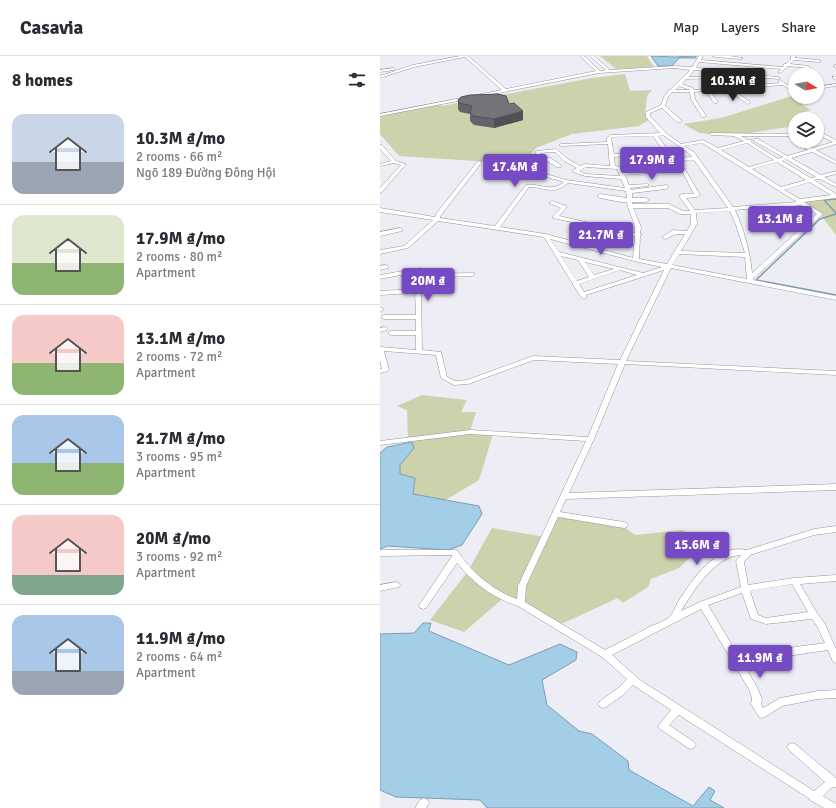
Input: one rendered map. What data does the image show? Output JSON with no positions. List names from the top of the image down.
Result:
{
  "north": "right",
  "page": {
    "header": "Casavia",
    "nav": ["Map", "Layers", "Share"],
    "heading": "8 homes",
    "price": [
      "10.3M ₫",
      "17.9M ₫",
      "17.4M ₫",
      "13.1M ₫",
      "21.7M ₫",
      "20M ₫",
      "15.6M ₫",
      "11.9M ₫"
    ],
    "list": [
      {
        "name": "10.3M ₫/mo",
        "note": "2 rooms · 66 m² · Ngõ 189 Đường Đông Hội"
      },
      {
        "name": "17.9M ₫/mo",
        "note": "2 rooms · 80 m² · Apartment"
      },
      {
        "name": "13.1M ₫/mo",
        "note": "2 rooms · 72 m² · Apartment"
      },
      {
        "name": "21.7M ₫/mo",
        "note": "3 rooms · 95 m² · Apartment"
      },
      {
        "name": "20M ₫/mo",
        "note": "3 rooms · 92 m² · Apartment"
      },
      {
        "name": "11.9M ₫/mo",
        "note": "2 rooms · 64 m² · Apartment"
      }
    ]
  }
}
